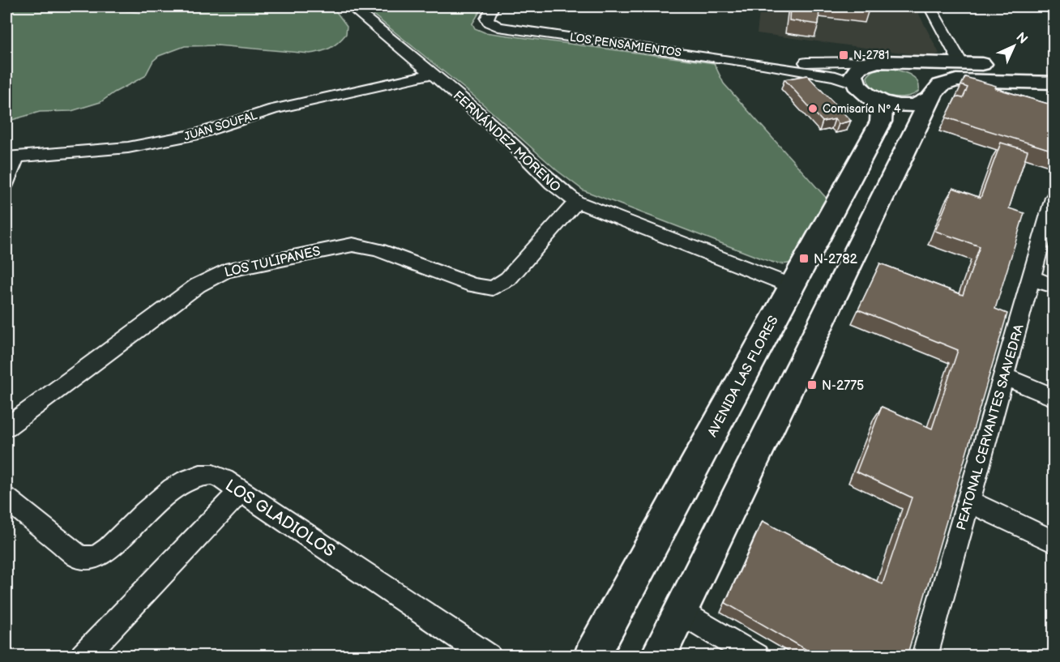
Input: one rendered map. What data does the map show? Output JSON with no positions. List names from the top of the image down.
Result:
{
  "streets": {
    "main road": ["LOS PENSAMIENTOS", "AVENIDA LAS FLORES"],
    "street": [
      "JUAN SOUFAL",
      "FERNÁNDEZ MORENO",
      "LOS TULIPANES",
      "PEATONAL CERVANTES SAAVEDRA",
      "LOS GLADIOLOS"
    ]
  },
  "crossings": [
    ["LOS PENSAMIENTOS", "AVENIDA LAS FLORES"],
    ["JUAN SOUFAL", "FERNÁNDEZ MORENO"],
    ["FERNÁNDEZ MORENO", "LOS TULIPANES"],
    ["FERNÁNDEZ MORENO", "AVENIDA LAS FLORES"]
  ],
  "places": {
    "transit": ["N-2781", "N-2782", "N-2775"],
    "other": ["Comisaría Nº 4"]
  },
  "north": "top right"
}
